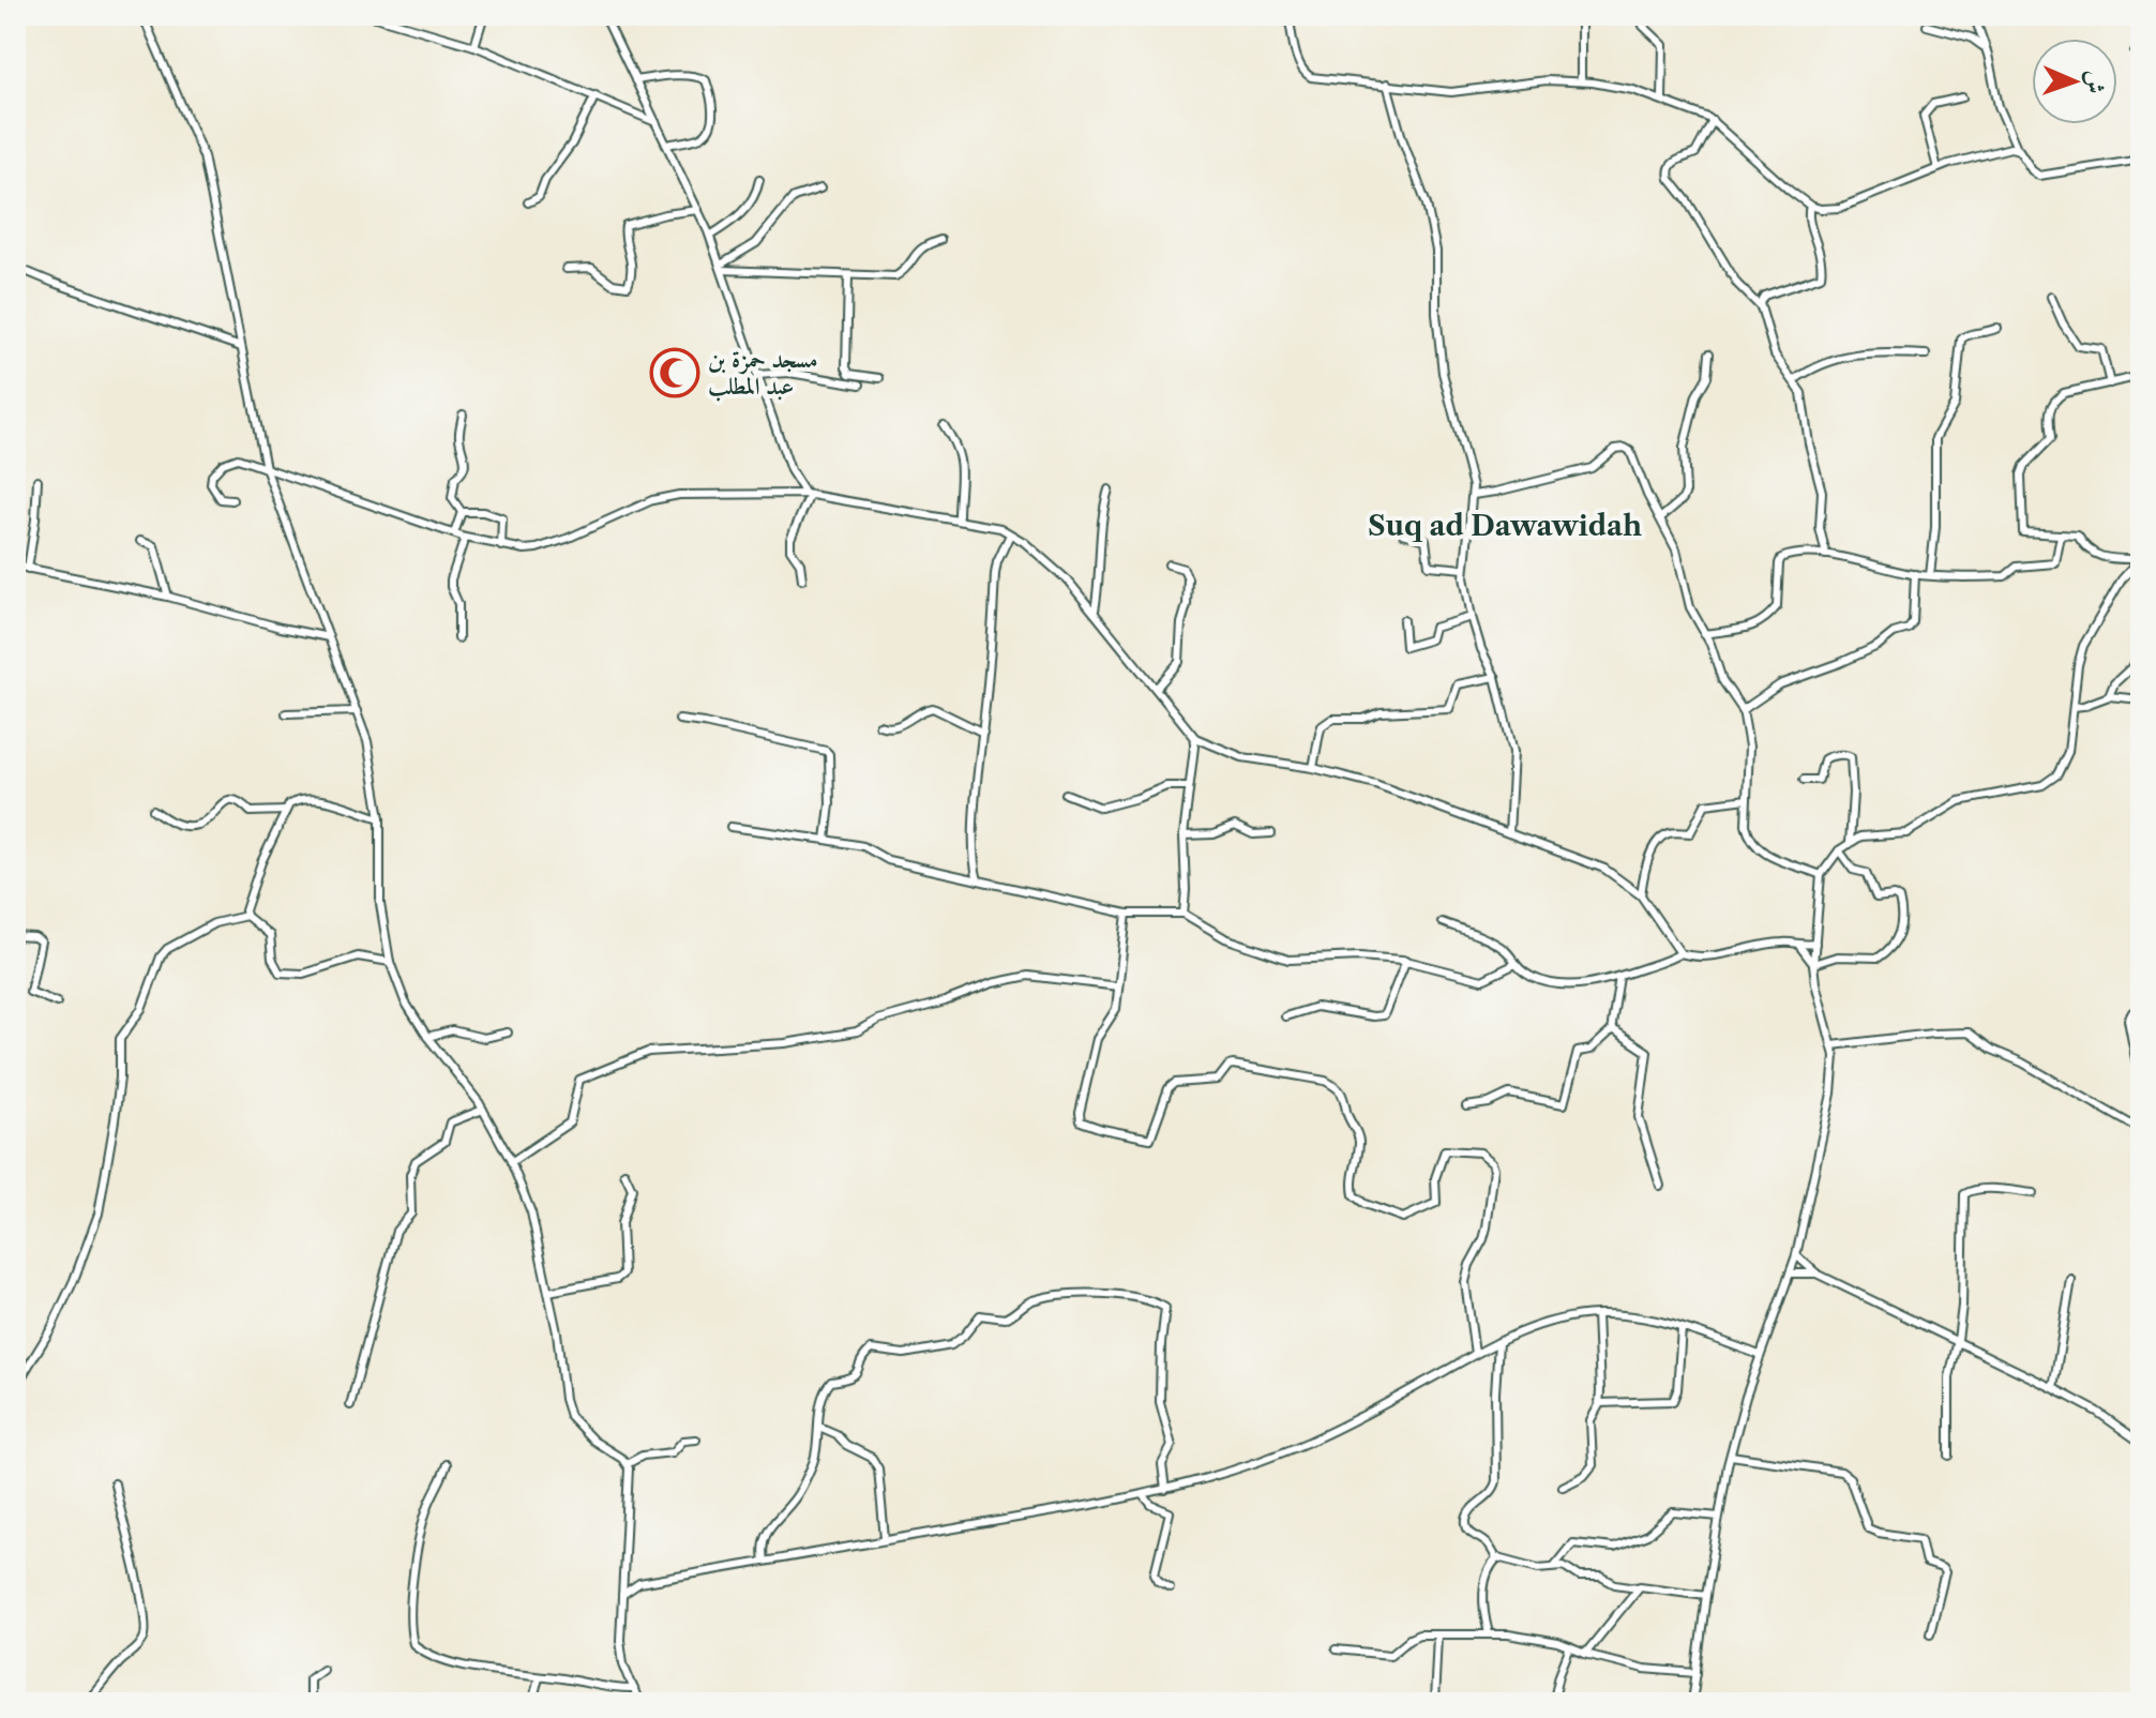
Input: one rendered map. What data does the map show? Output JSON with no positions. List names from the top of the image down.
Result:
{
  "districts": ["Suq ad Dawawidah"],
  "places": {
    "mosque": ["مسجد حمزة بن عبد المطلب"]
  },
  "north": "right"
}
